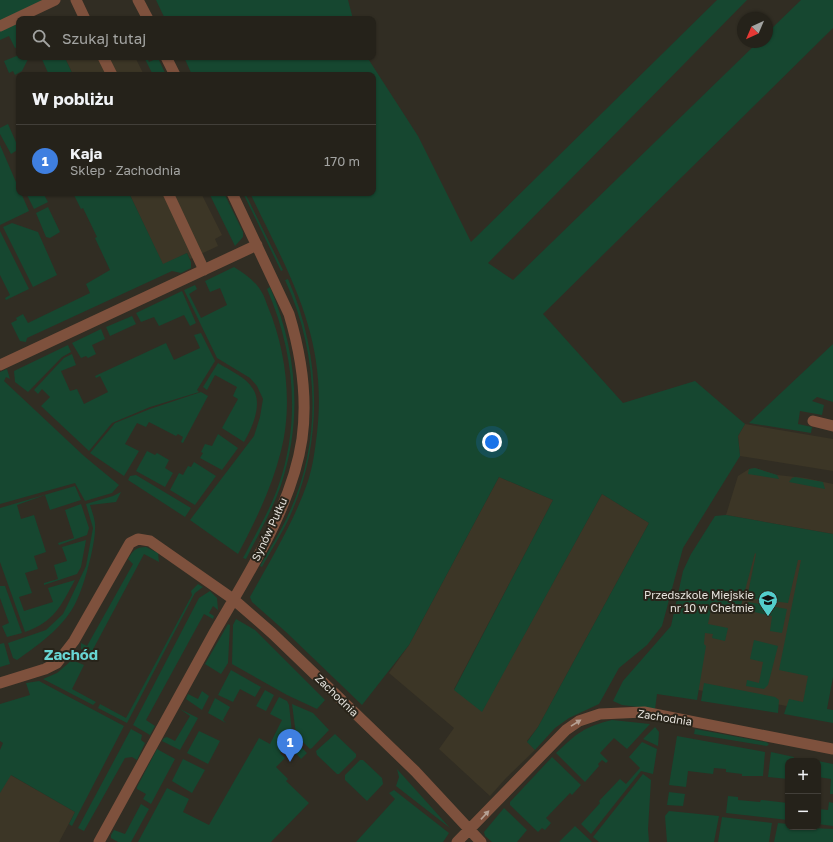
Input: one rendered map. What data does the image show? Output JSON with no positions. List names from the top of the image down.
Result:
{
  "streets": {
    "street": ["Synów Pułku", "Zachodnia"]
  },
  "crossings": [
    ["Synów Pułku", "Zachodnia"]
  ],
  "districts": ["Zachód"],
  "places": {
    "school or university": ["Przedszkole Miejskie nr 10 w Chełmie"]
  },
  "north": "bottom left",
  "page": {
    "search": "Szukaj tutaj",
    "heading": "W pobliżu",
    "list": [
      {
        "mark": "1",
        "name": "Kaja",
        "note": "Sklep · Zachodnia",
        "value": "170 m"
      }
    ],
    "pins": "1",
    "map_buttons": ["+", "−"]
  }
}
